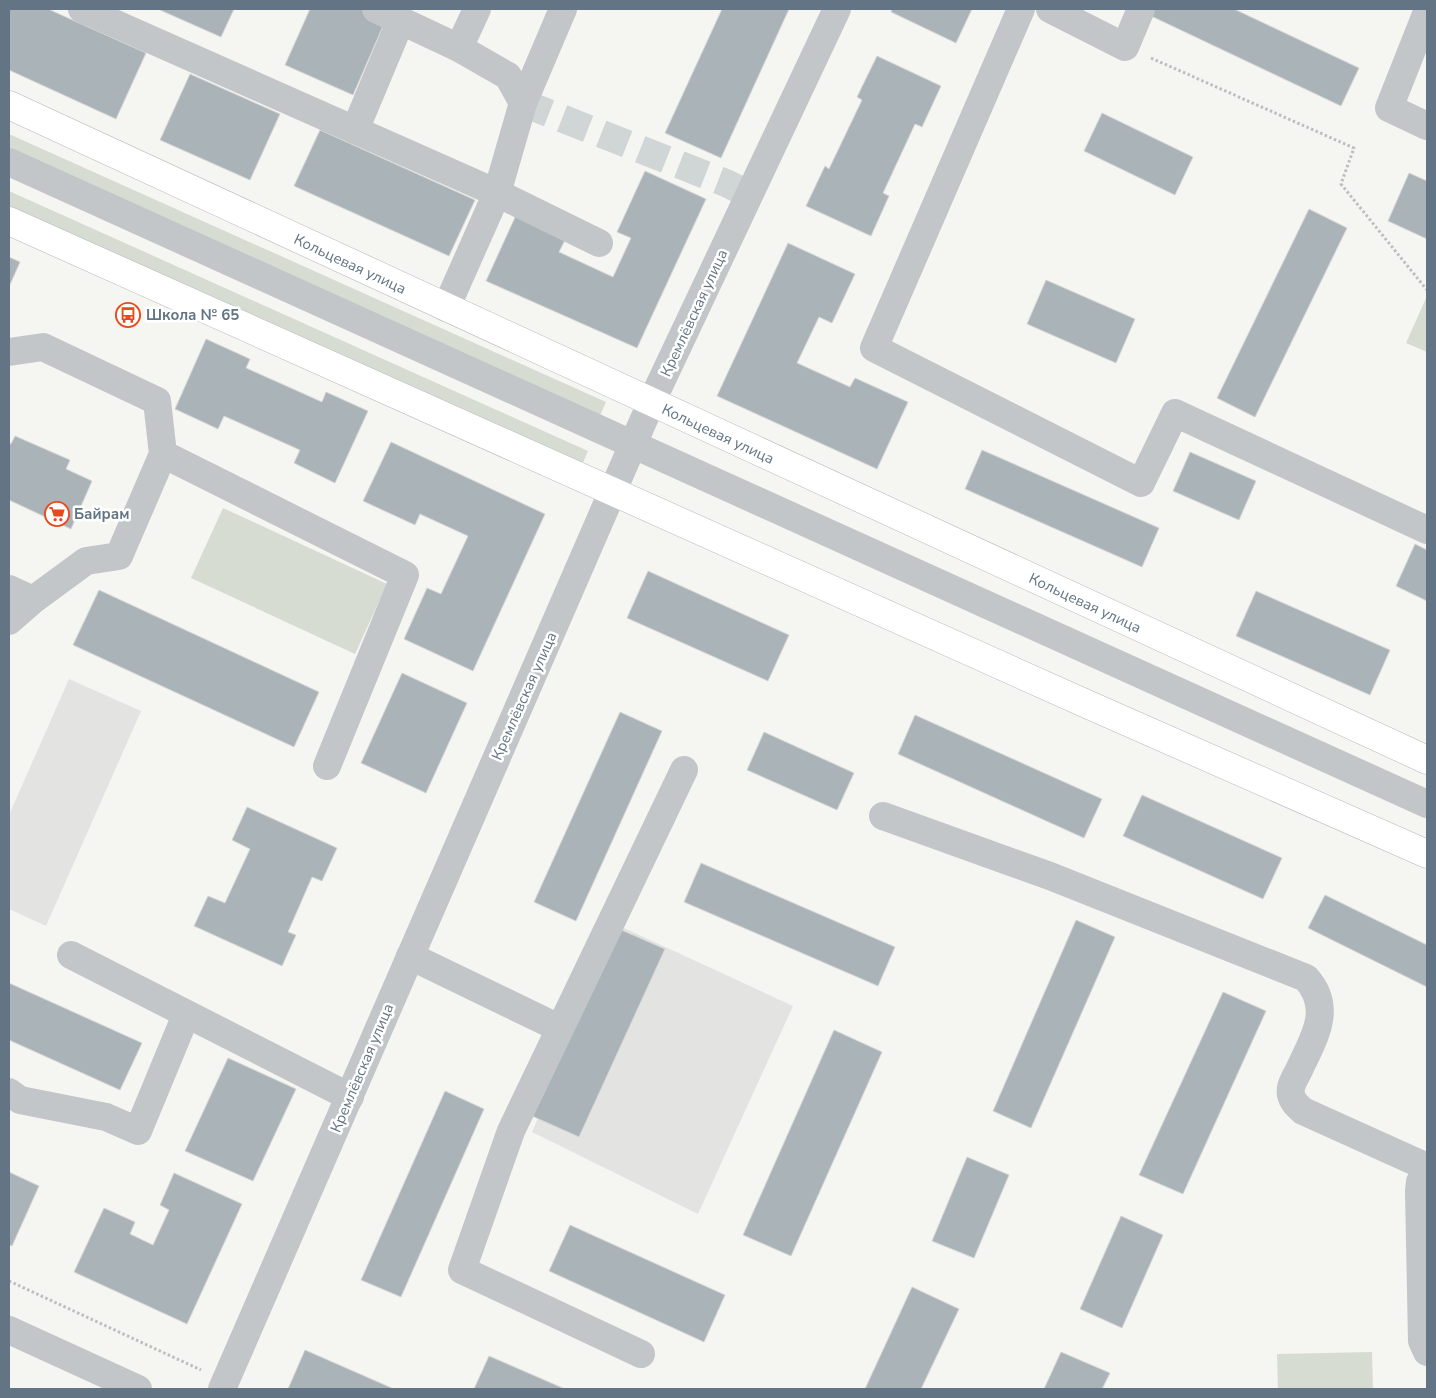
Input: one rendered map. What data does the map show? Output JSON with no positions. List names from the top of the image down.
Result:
{
  "streets": {
    "main road": ["Кольцевая улица"],
    "street": ["Кремлёвская улица"]
  },
  "crossings": [
    ["Кольцевая улица", "Кремлёвская улица"]
  ],
  "places": {
    "bus stop": ["Школа № 65"],
    "supermarket": ["Байрам"]
  }
}
